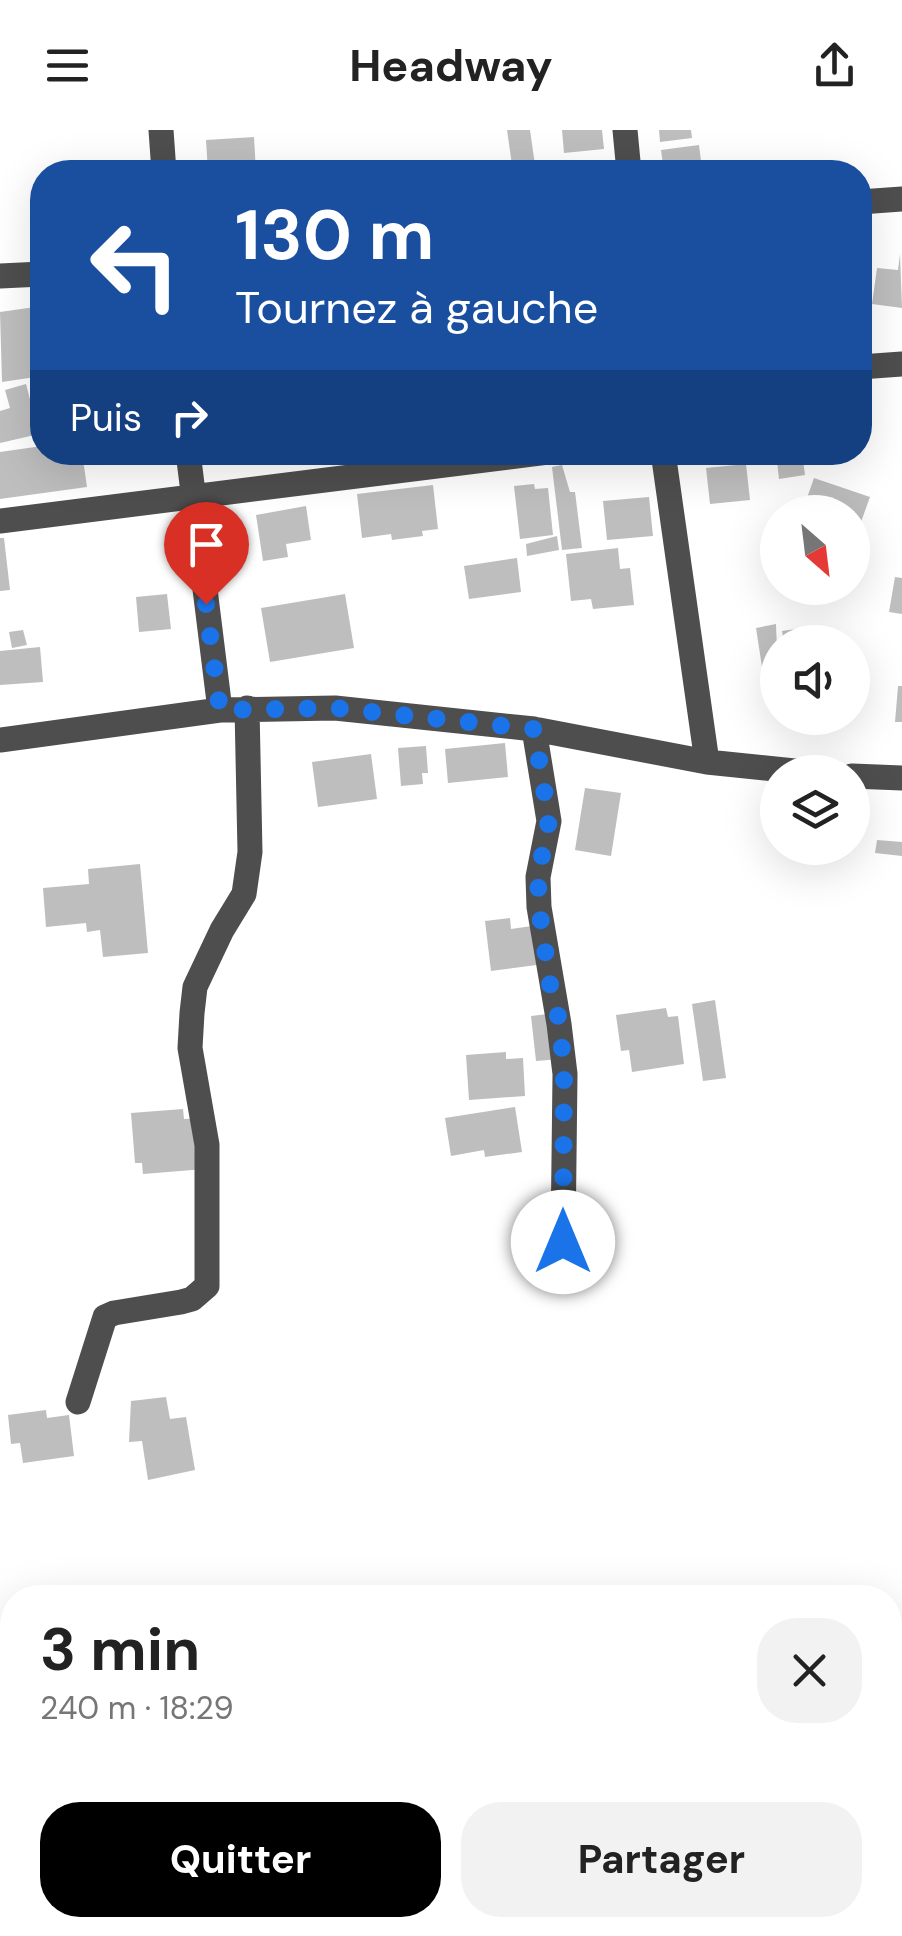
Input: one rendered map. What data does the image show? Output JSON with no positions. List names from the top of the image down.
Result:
{
  "north": "bottom right",
  "page": {
    "header": "Headway",
    "turn": ["130 m", "Tournez à gauche"],
    "then": "Puis",
    "heading": ["3 min", "240 m · 18:29"],
    "buttons": ["Quitter", "Partager"]
  }
}
